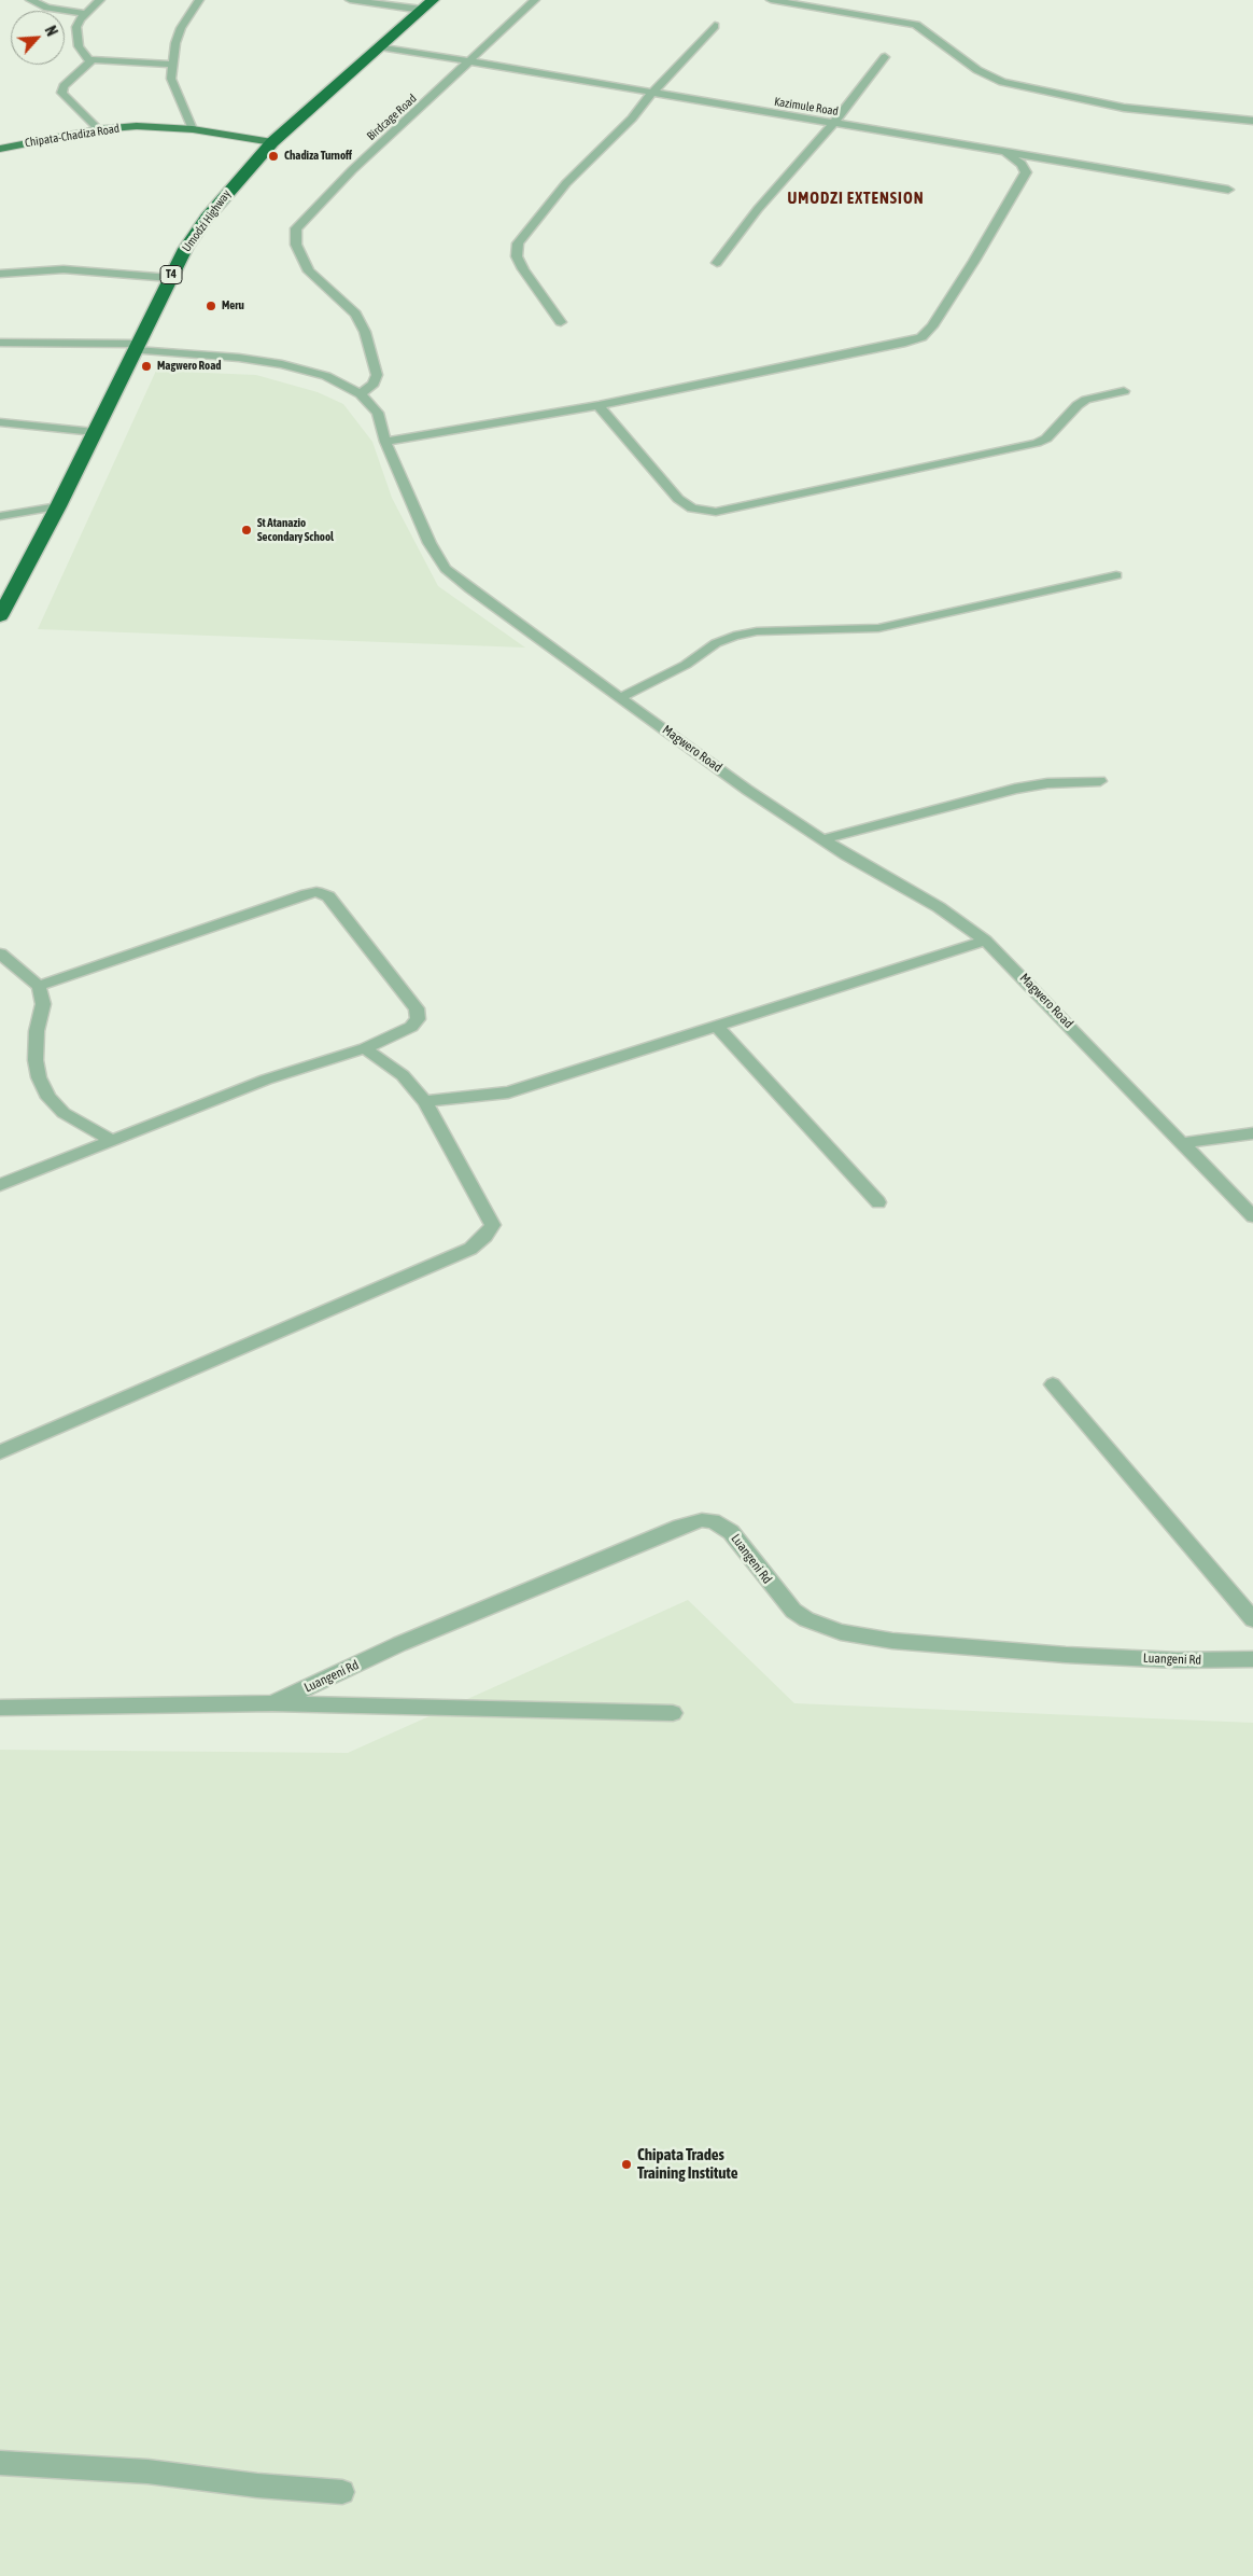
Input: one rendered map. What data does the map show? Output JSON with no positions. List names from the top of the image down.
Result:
{
  "streets": {
    "highway": ["Umodzi Highway", "T4"],
    "main road": ["Chipata-Chadiza Road"],
    "street": [
      "Kazimule Road",
      "Birdcage Road",
      "Magwero Road",
      "Luangeni Rd"
    ]
  },
  "crossings": [
    ["Kazimule Road", "Birdcage Road"],
    ["Kazimule Road", "Umodzi Highway"],
    ["Birdcage Road", "Magwero Road"],
    ["Chipata-Chadiza Road", "Umodzi Highway"],
    ["Umodzi Highway", "Magwero Road"]
  ],
  "districts": ["UMODZI EXTENSION"],
  "places": [
    "Chadiza Turnoff",
    "Meru",
    "Magwero Road",
    "St Atanazio Secondary School",
    "Chipata Trades Training Institute"
  ],
  "north": "top right"
}
